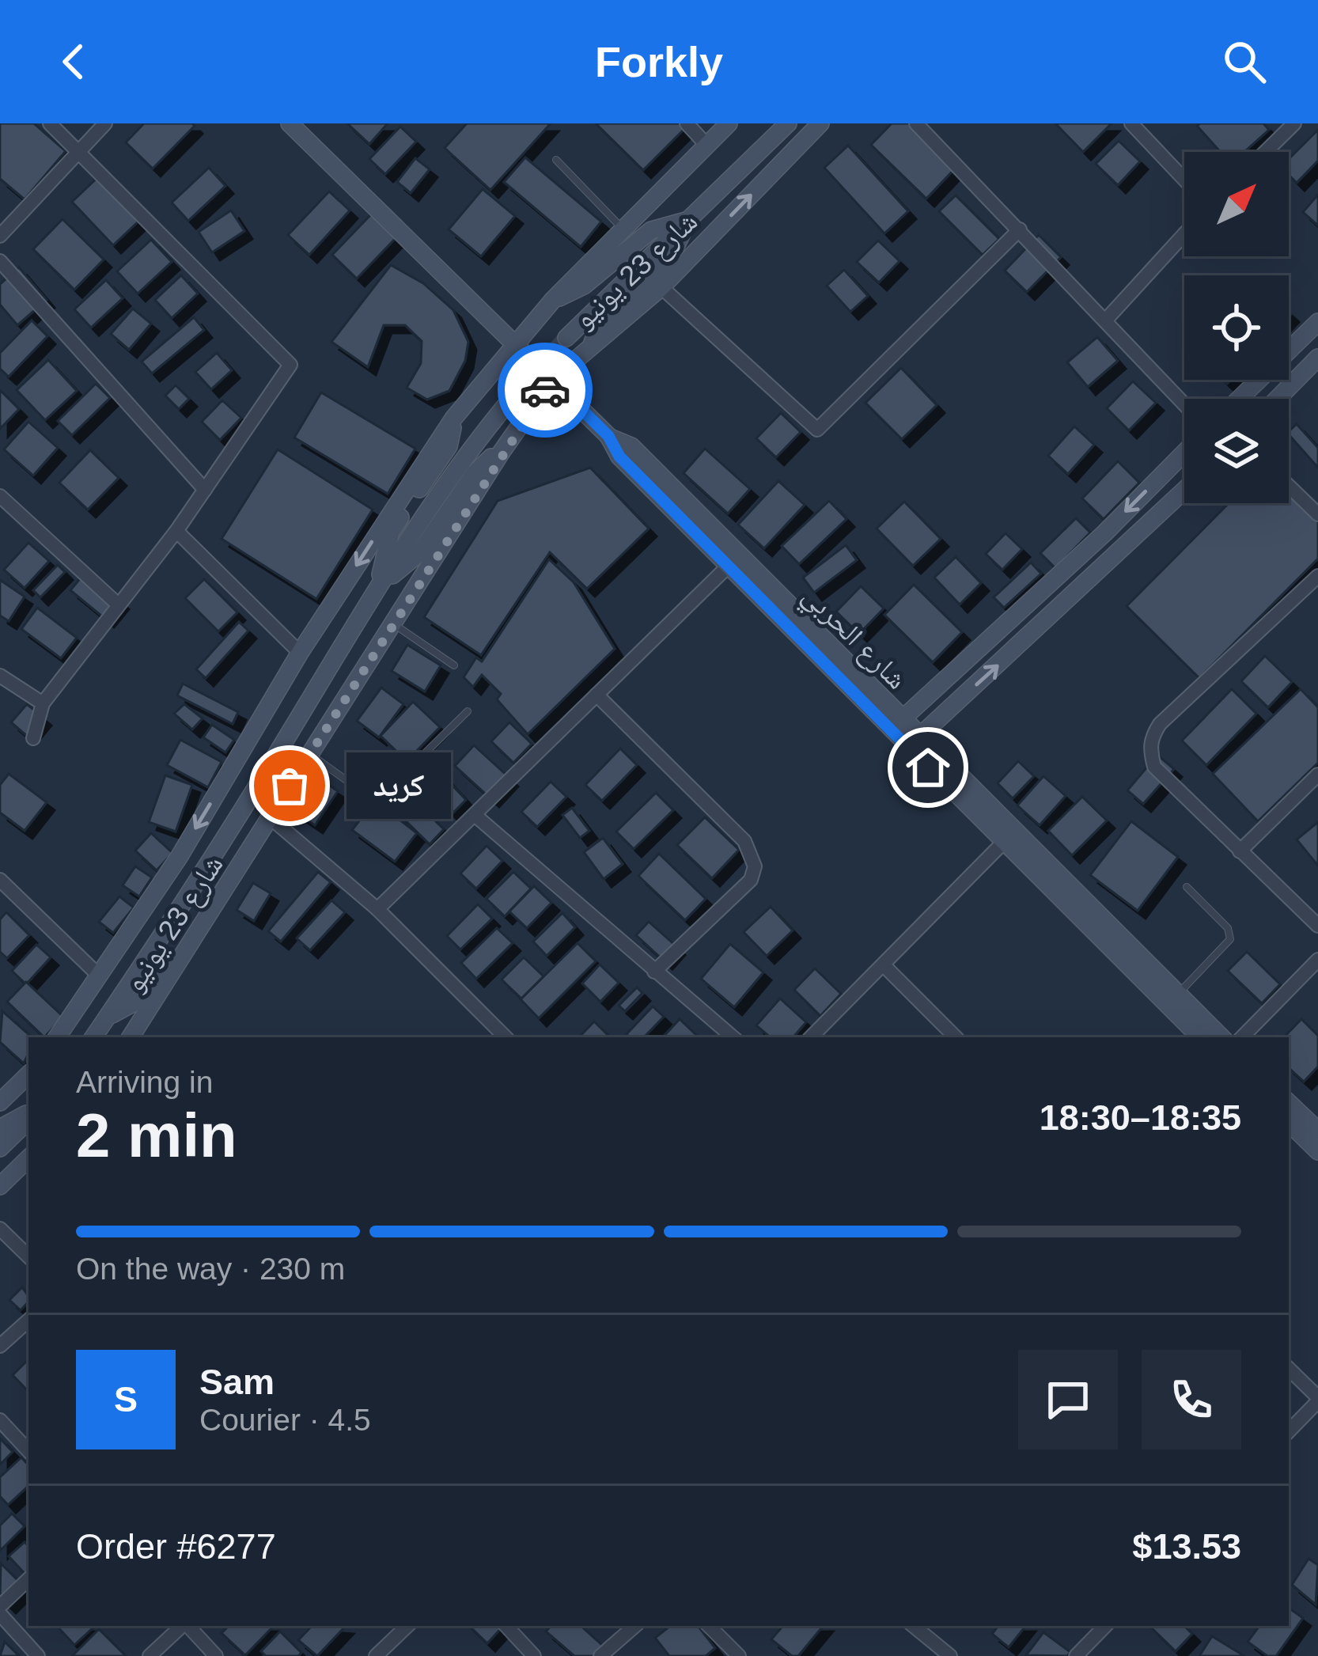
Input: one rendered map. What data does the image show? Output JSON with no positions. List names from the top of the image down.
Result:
{
  "streets": {
    "street": ["شارع 23 يونيو", "شارع الحربي"]
  },
  "crossings": [
    ["شارع 23 يونيو", "شارع الحربي"]
  ],
  "places": ["كريد"],
  "north": "top right",
  "page": {
    "header": "Forkly",
    "bubble": "كريد",
    "heading": ["2 min", "Arriving in", "18:30–18:35"],
    "panel": [
      "Sam",
      "Courier · 4.5",
      "Order #6277",
      "$13.53"
    ],
    "bar": "On the way · 230 m",
    "round": "S"
  }
}
